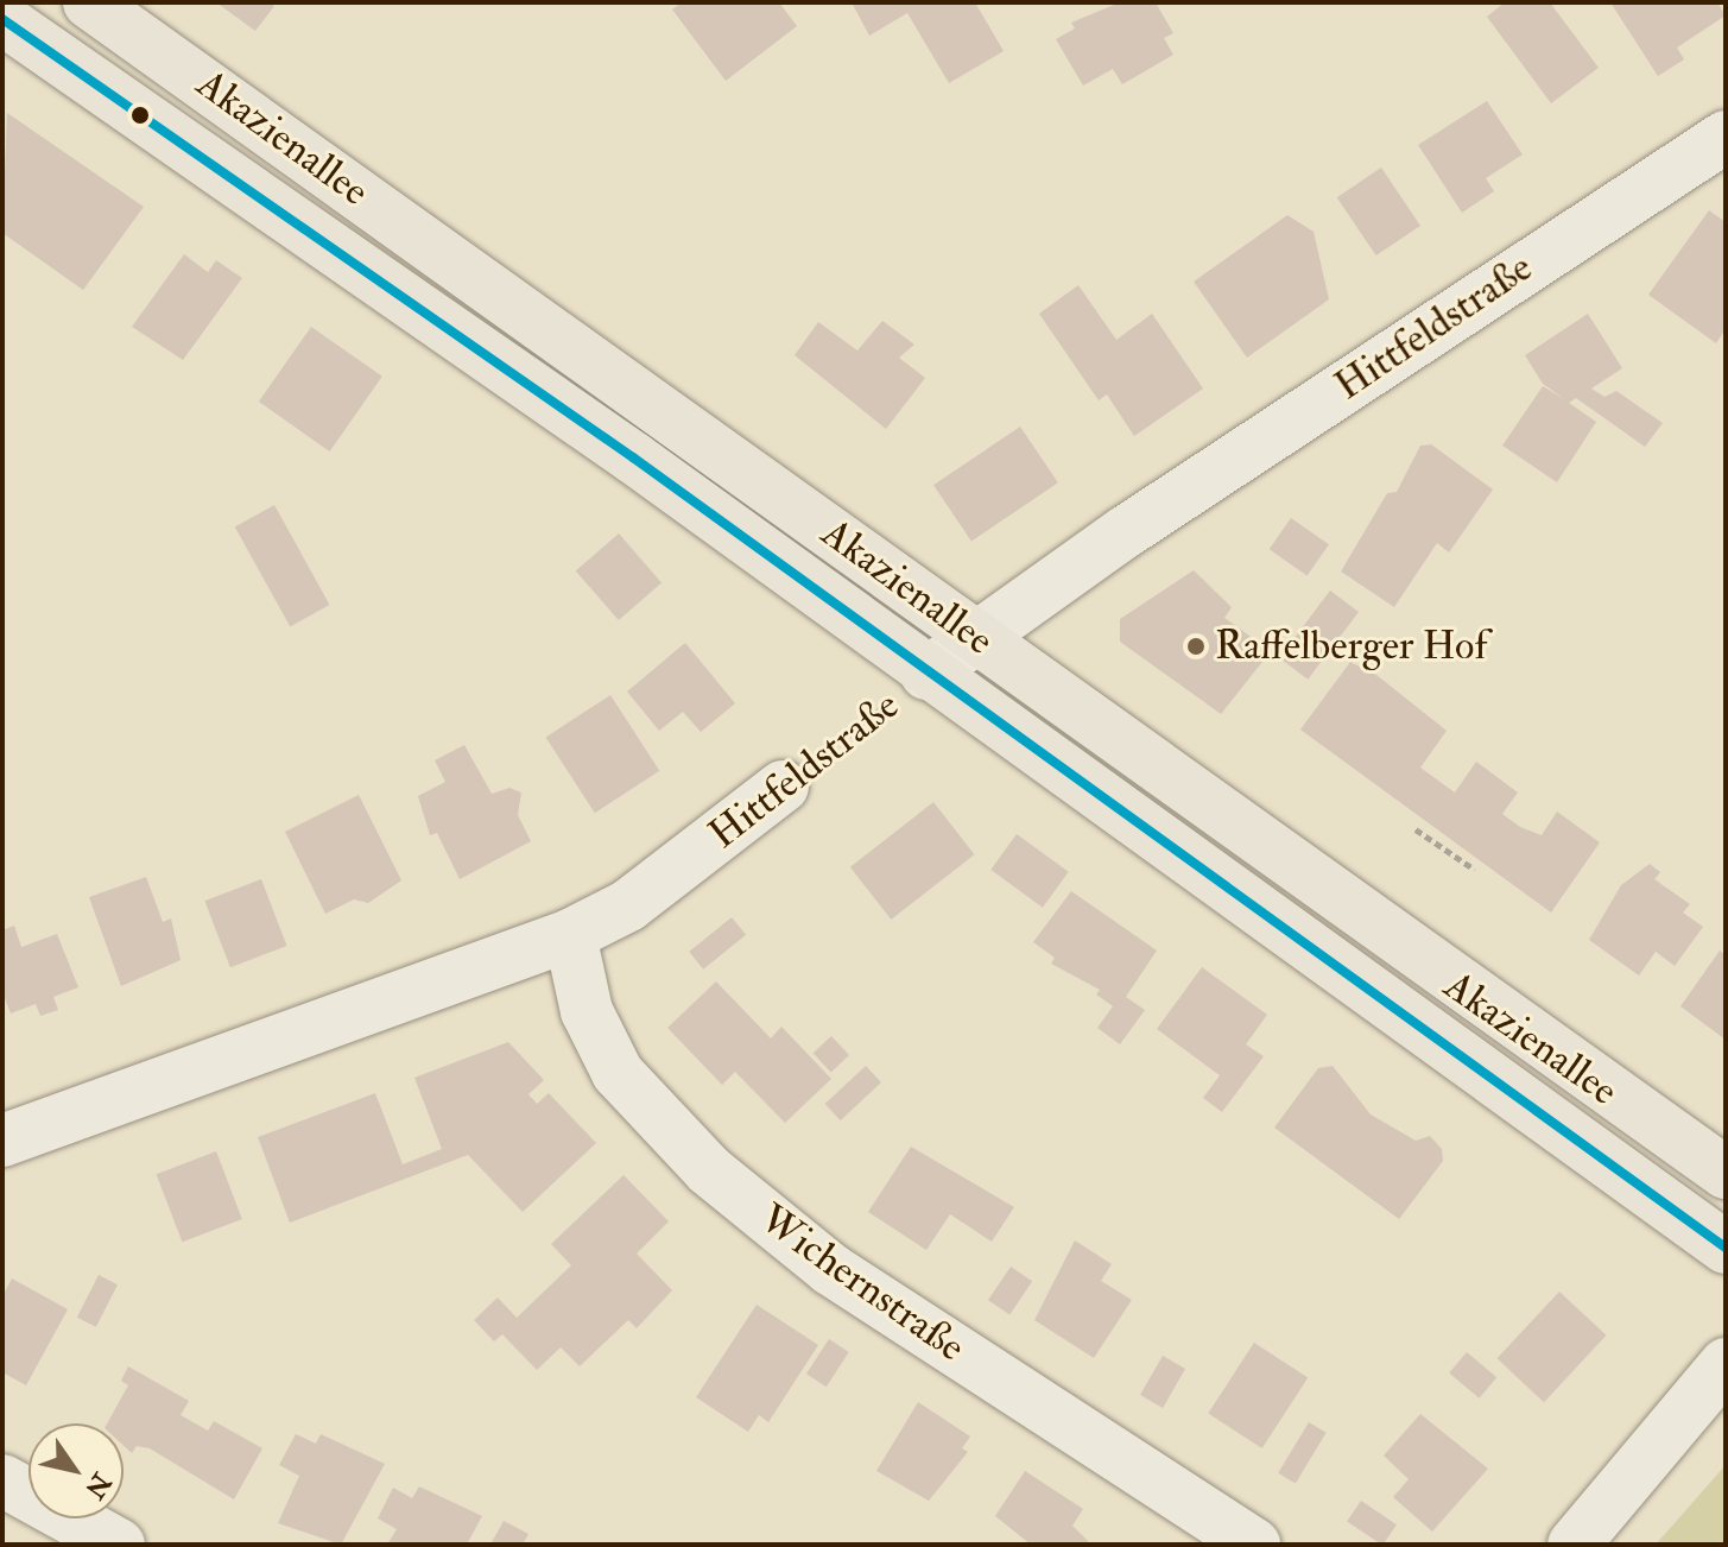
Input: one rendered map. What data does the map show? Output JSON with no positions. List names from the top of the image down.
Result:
{
  "streets": {
    "main road": ["Akazienallee"],
    "street": ["Hittfeldstraße", "Wichernstraße"]
  },
  "crossings": [
    ["Akazienallee", "Hittfeldstraße"],
    ["Hittfeldstraße", "Wichernstraße"]
  ],
  "places": ["Raffelberger Hof"],
  "north": "bottom right"
}
